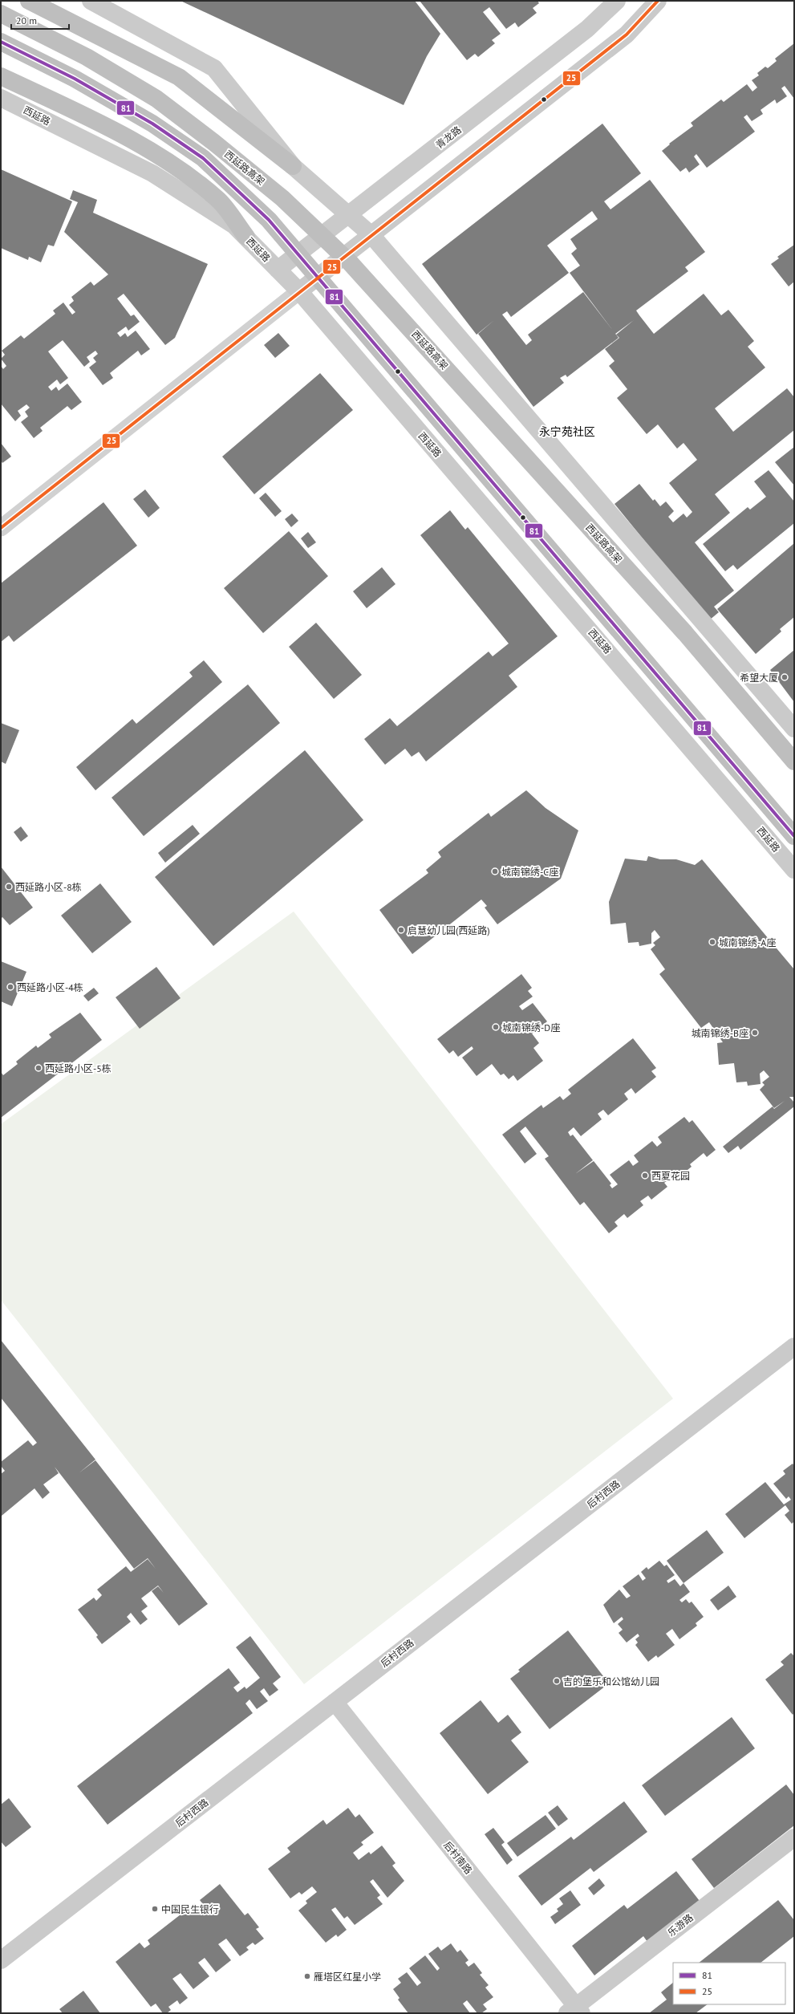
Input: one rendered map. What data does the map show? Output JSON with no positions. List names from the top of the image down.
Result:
{
  "streets": {
    "highway": ["西延路高架"],
    "street": [
      "西延路",
      "青龙路",
      "后村西路",
      "后村南路",
      "乐游路"
    ]
  },
  "crossings": [
    ["西延路", "青龙路"],
    ["后村西路", "后村南路"],
    ["后村南路", "乐游路"]
  ],
  "districts": ["永宁苑社区"],
  "places": [
    "希望大厦",
    "城南锦绣-C座",
    "西延路小区-8栋",
    "启慧幼儿园(西延路)",
    "城南锦绣-A座",
    "西延路小区-4栋",
    "城南锦绣-D座",
    "城南锦绣-B座",
    "西延路小区-5栋",
    "西夏花园",
    "吉的堡乐和公馆幼儿园",
    "中国民生银行",
    "雁塔区红星小学"
  ],
  "lines": ["transit line 25", "transit line 81"],
  "legend": ["81", "25"],
  "scale_bar": "20 m"
}
